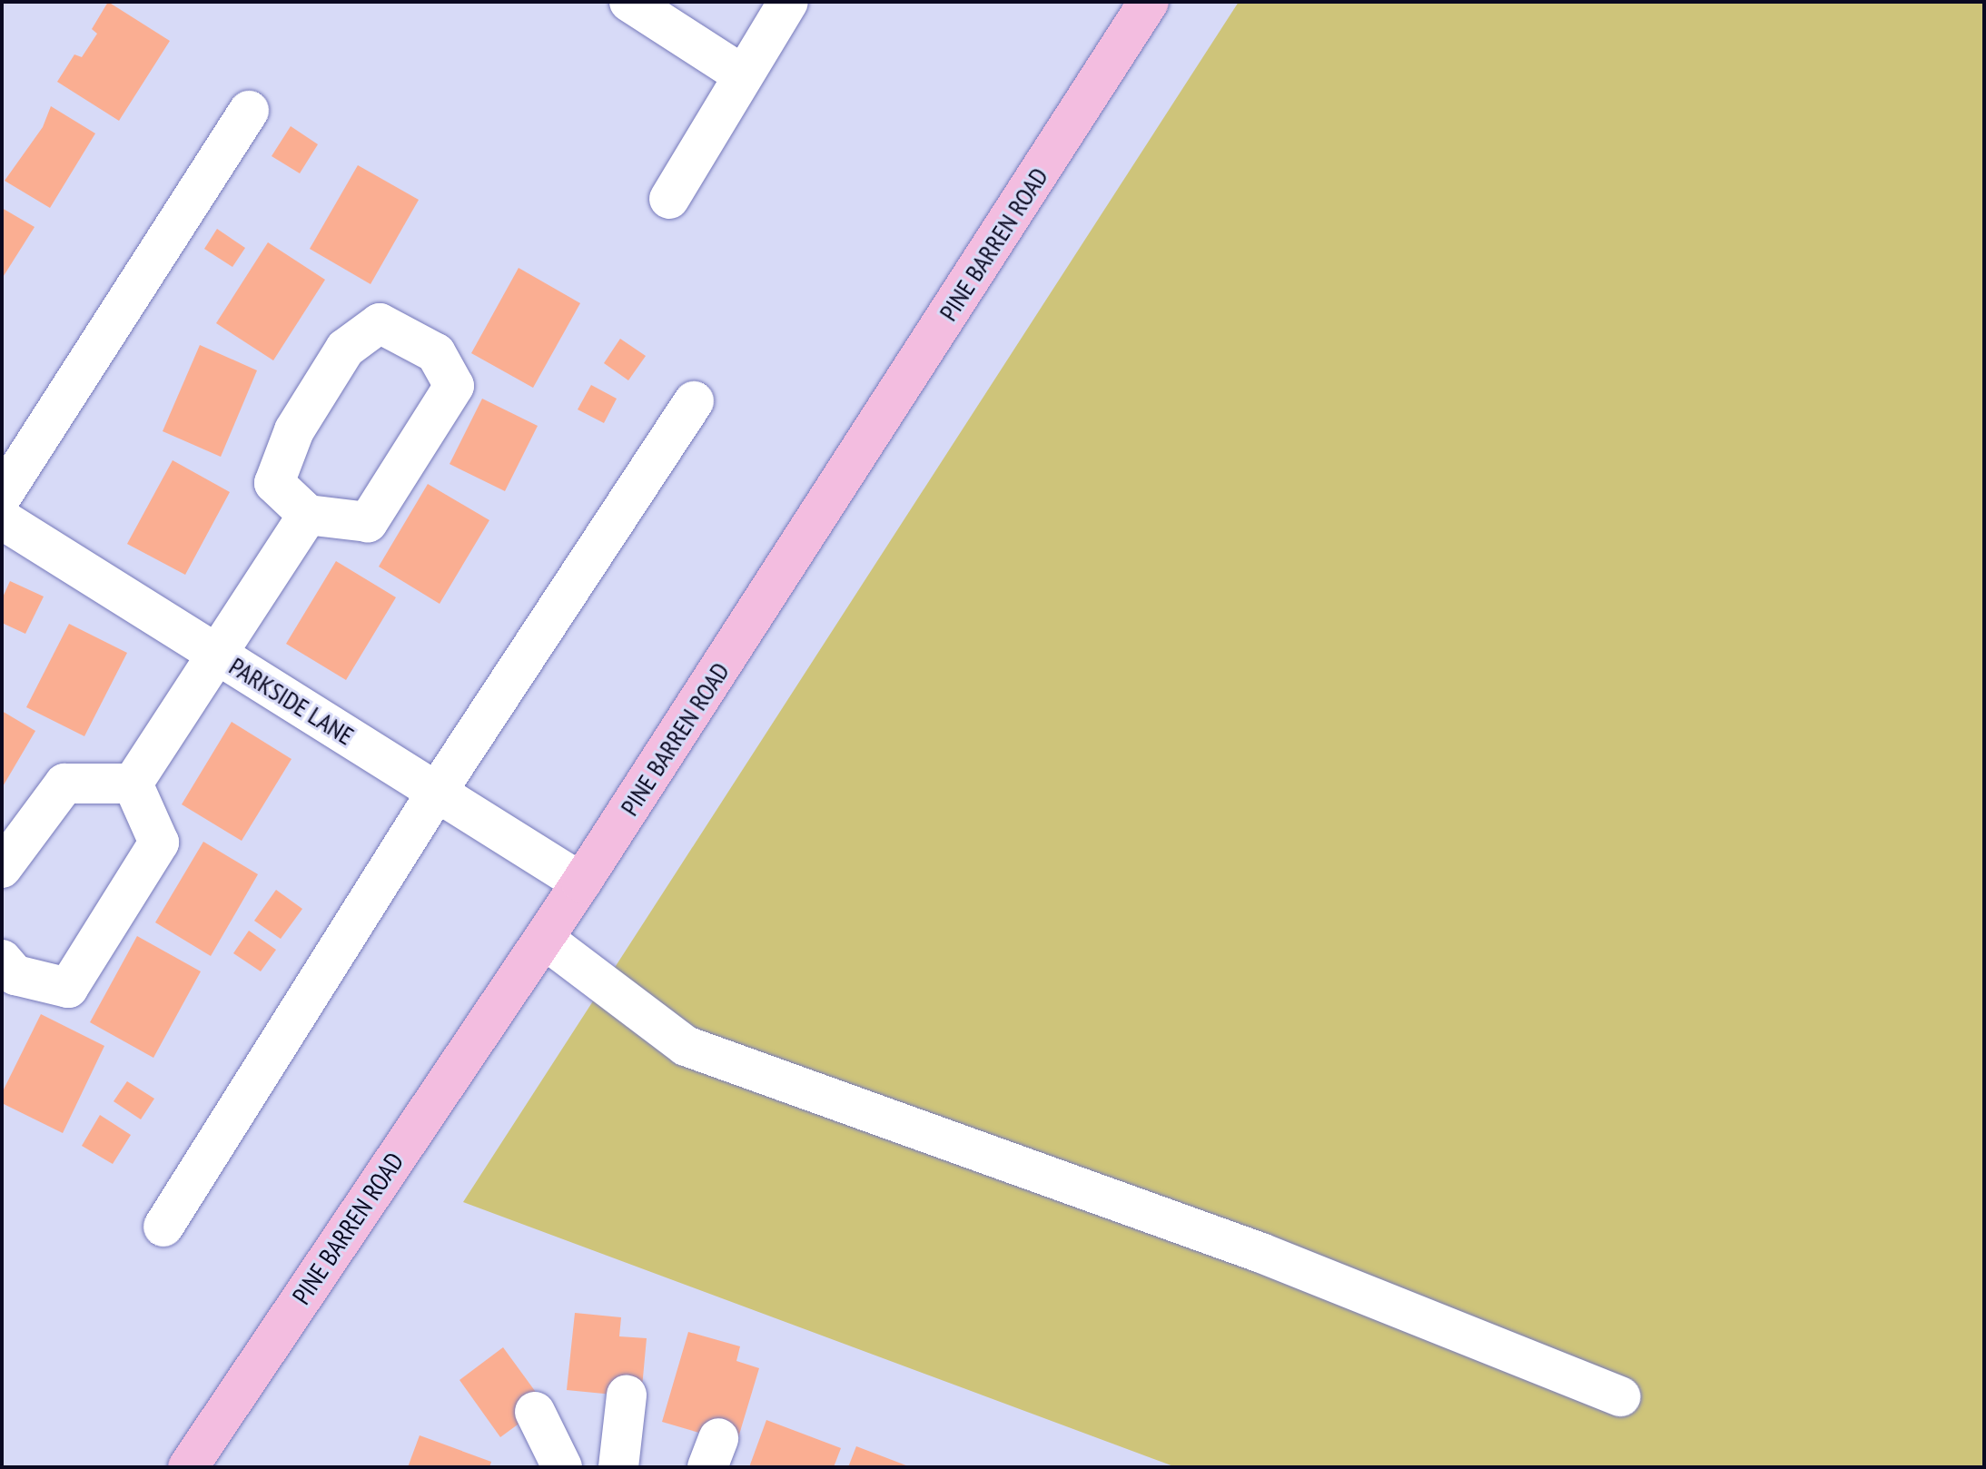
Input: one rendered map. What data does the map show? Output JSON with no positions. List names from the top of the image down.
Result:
{
  "streets": {
    "main road": ["PINE BARREN ROAD"],
    "street": ["PARKSIDE LANE"]
  },
  "crossings": [
    ["PINE BARREN ROAD", "PARKSIDE LANE"]
  ]
}
